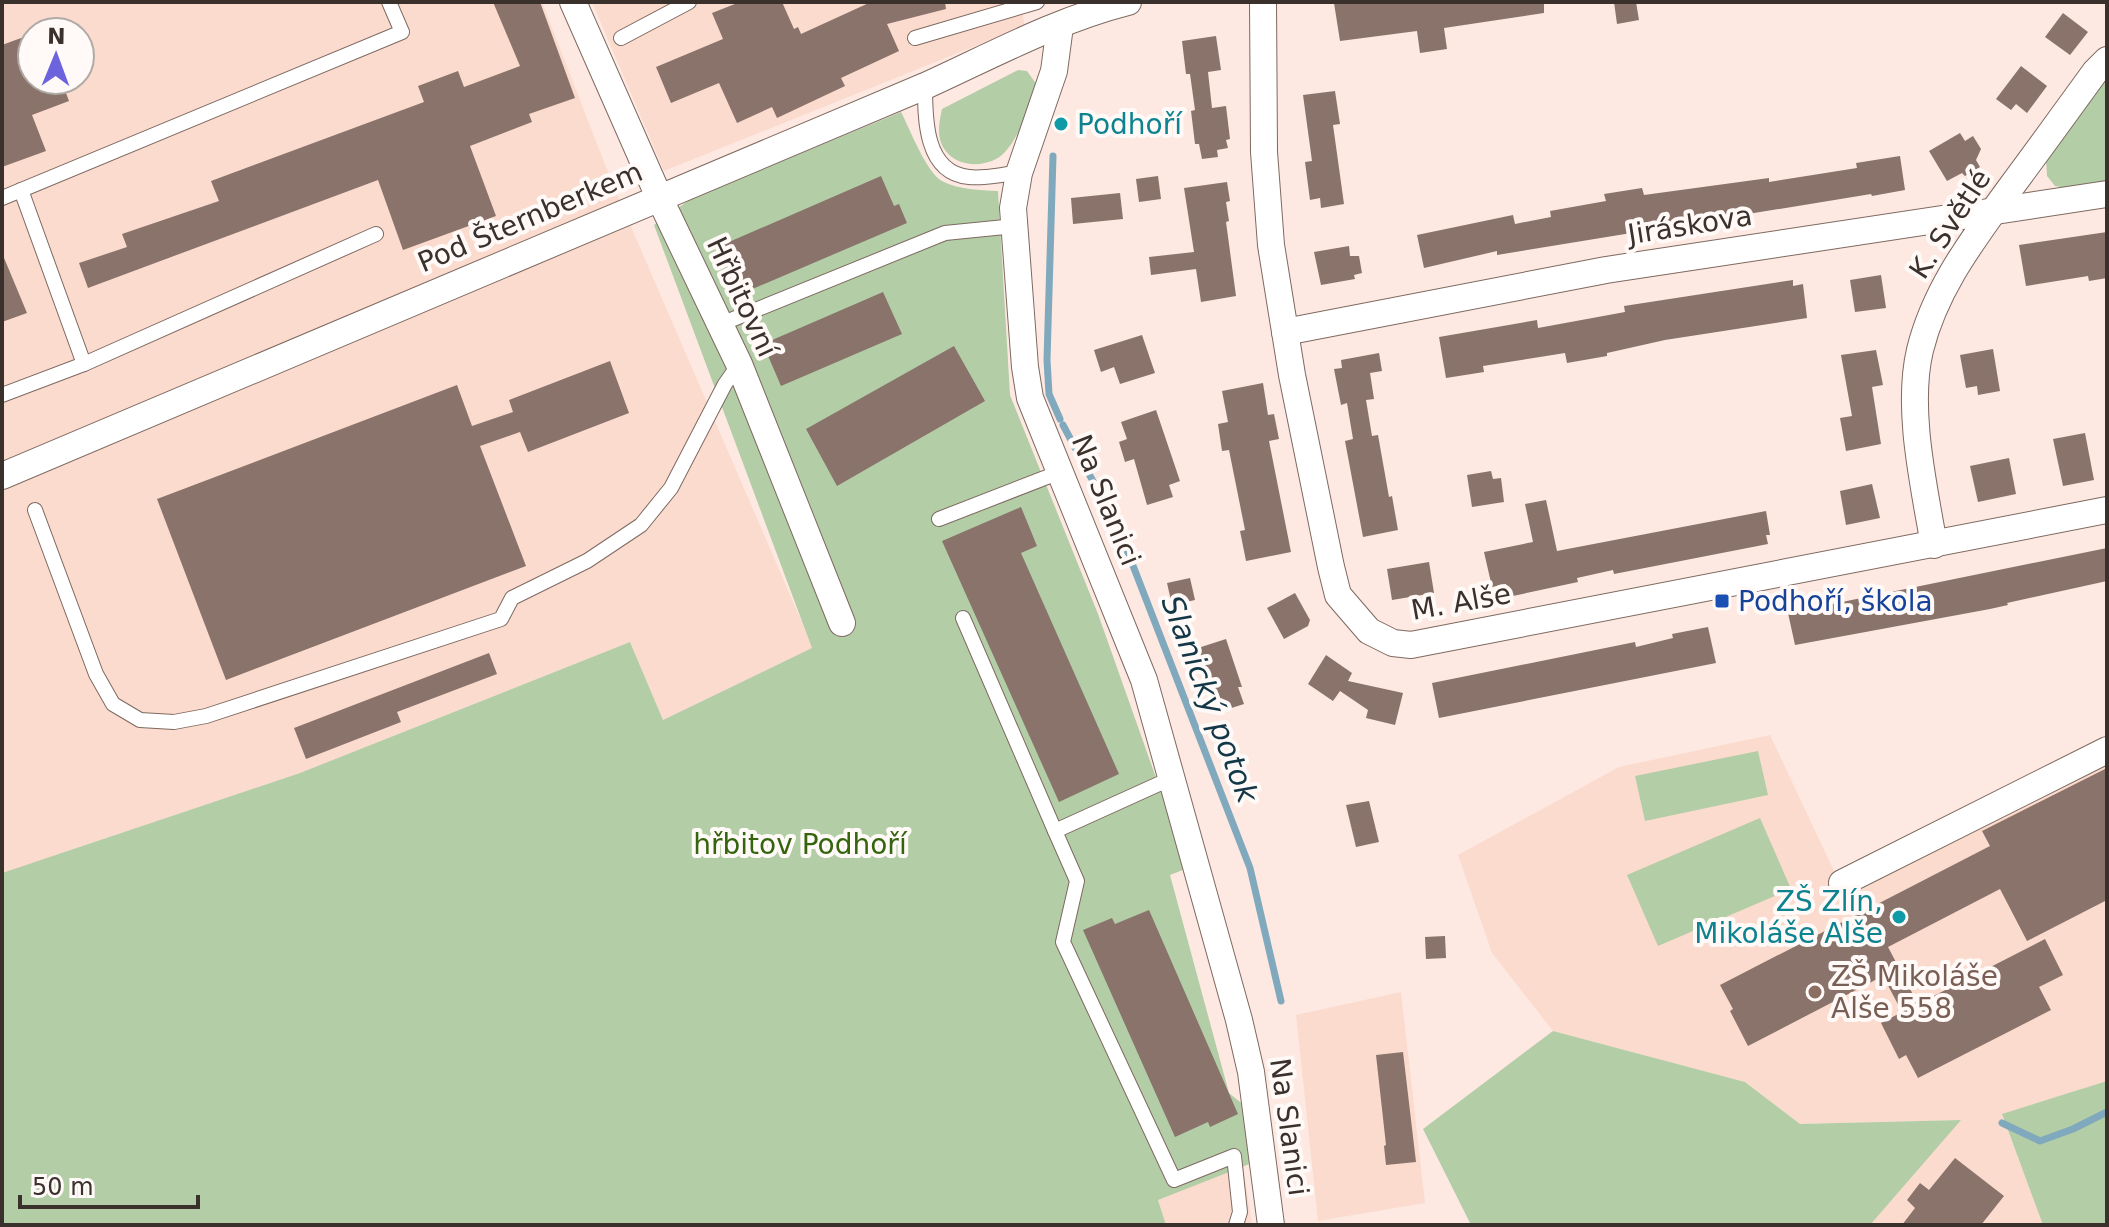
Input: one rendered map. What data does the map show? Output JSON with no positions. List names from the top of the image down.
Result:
{
  "streets": {
    "street": [
      "Pod Šternberkem",
      "K. Světlé",
      "Jiráskova",
      "Hřbitovní",
      "Na Slanici",
      "M. Alše"
    ]
  },
  "crossings": [
    ["Pod Šternberkem", "Hřbitovní"],
    ["Pod Šternberkem", "Na Slanici"],
    ["K. Světlé", "Jiráskova"],
    ["K. Světlé", "M. Alše"],
    ["Jiráskova", "M. Alše"]
  ],
  "water": ["Slanický potok"],
  "parks": ["hřbitov Podhoří"],
  "places": {
    "other": ["Podhoří", "ZŠ Zlín, Mikoláše Alše", "ZŠ Mikoláše Alše 558"],
    "transit": ["Podhoří, škola"]
  },
  "scale_bar": "50 m",
  "north": "top"
}
